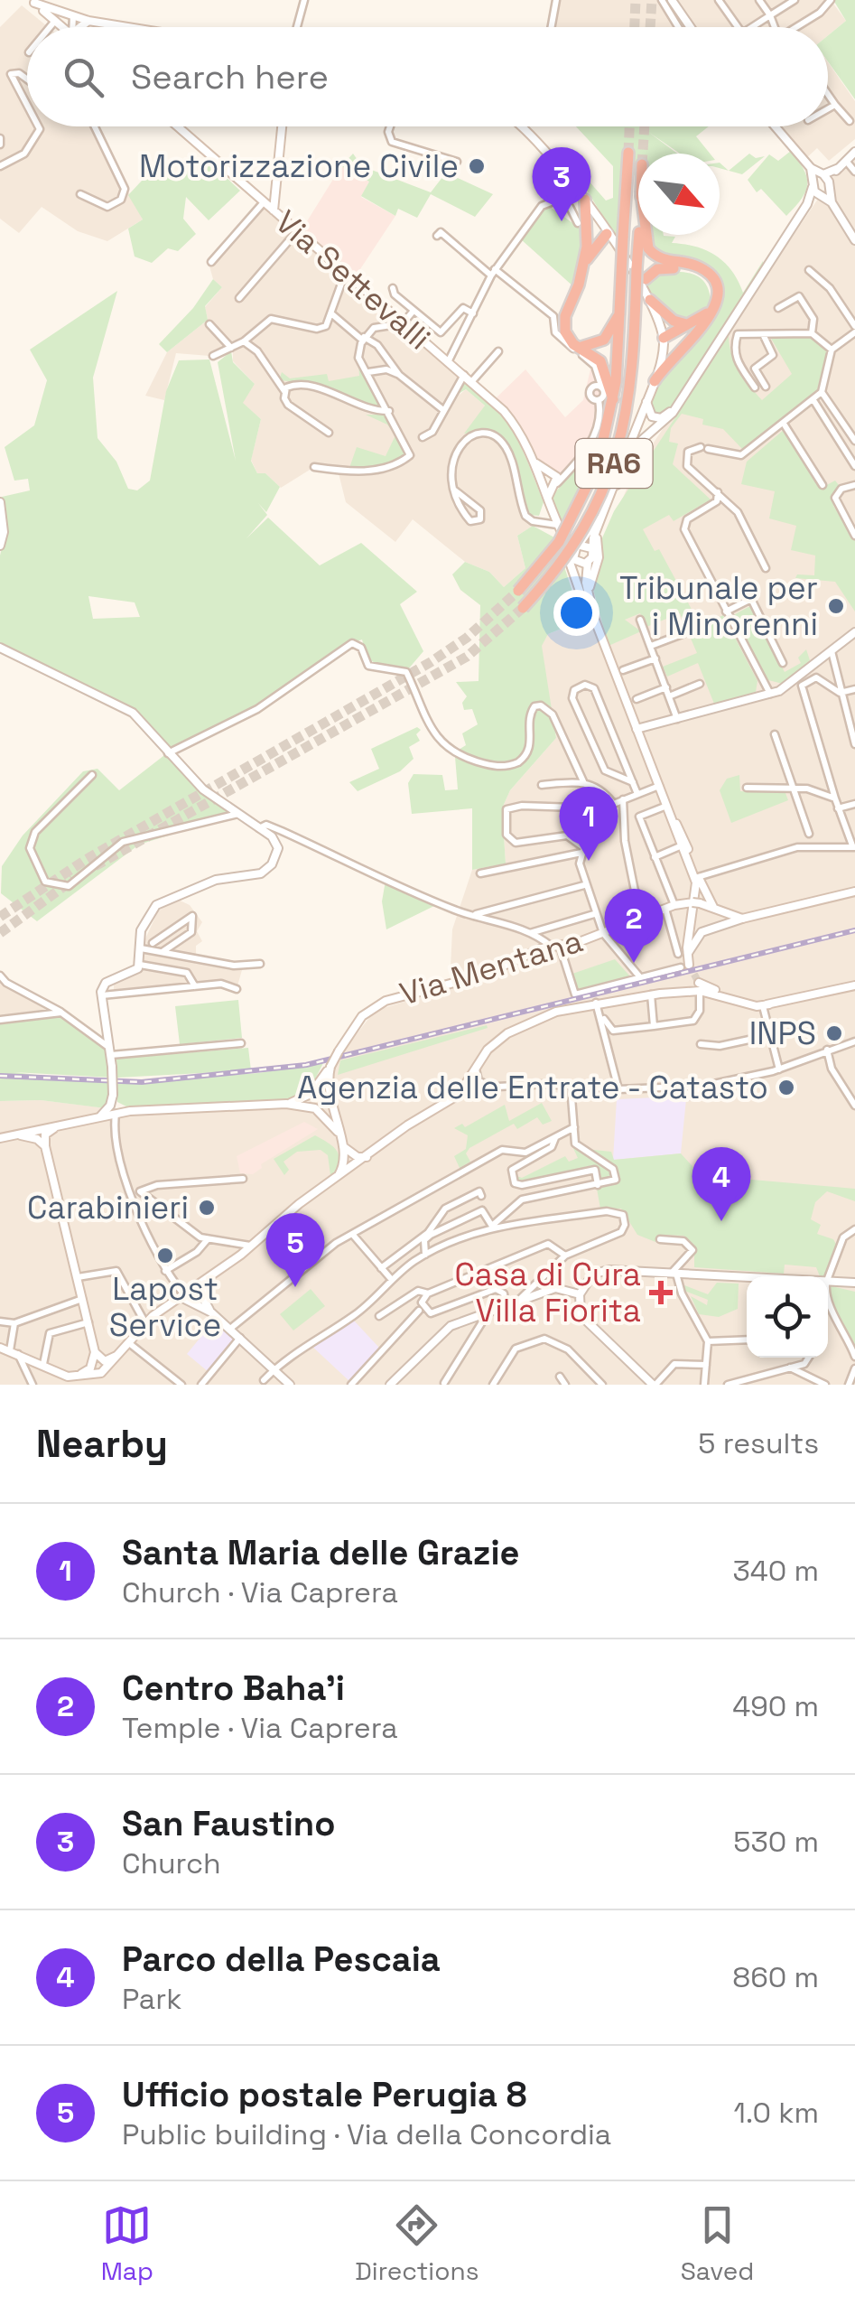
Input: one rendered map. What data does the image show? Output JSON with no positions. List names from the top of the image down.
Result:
{
  "streets": {
    "highway": ["RA6"],
    "main road": ["Via Settevalli", "Via Mentana"]
  },
  "places": {
    "other": [
      "Motorizzazione Civile",
      "Tribunale per i Minorenni",
      "INPS",
      "Agenzia delle Entrate - Catasto",
      "Carabinieri",
      "Lapost Service"
    ],
    "health": ["Casa di Cura Villa Fiorita"]
  },
  "north": "bottom right",
  "page": {
    "search": "Search here",
    "pins": [
      "3",
      "1",
      "2",
      "4",
      "5"
    ],
    "heading": ["Nearby", "5 results"],
    "list": [
      {
        "mark": "1",
        "name": "Santa Maria delle Grazie",
        "note": "Church · Via Caprera",
        "value": "340 m"
      },
      {
        "mark": "2",
        "name": "Centro Baha'i",
        "note": "Temple · Via Caprera",
        "value": "490 m"
      },
      {
        "mark": "3",
        "name": "San Faustino",
        "note": "Church",
        "value": "530 m"
      },
      {
        "mark": "4",
        "name": "Parco della Pescaia",
        "note": "Park",
        "value": "860 m"
      },
      {
        "mark": "5",
        "name": "Ufficio postale Perugia 8",
        "note": "Public building · Via della Concordia",
        "value": "1.0 km"
      }
    ],
    "nav": ["Map", "Directions", "Saved"]
  }
}
